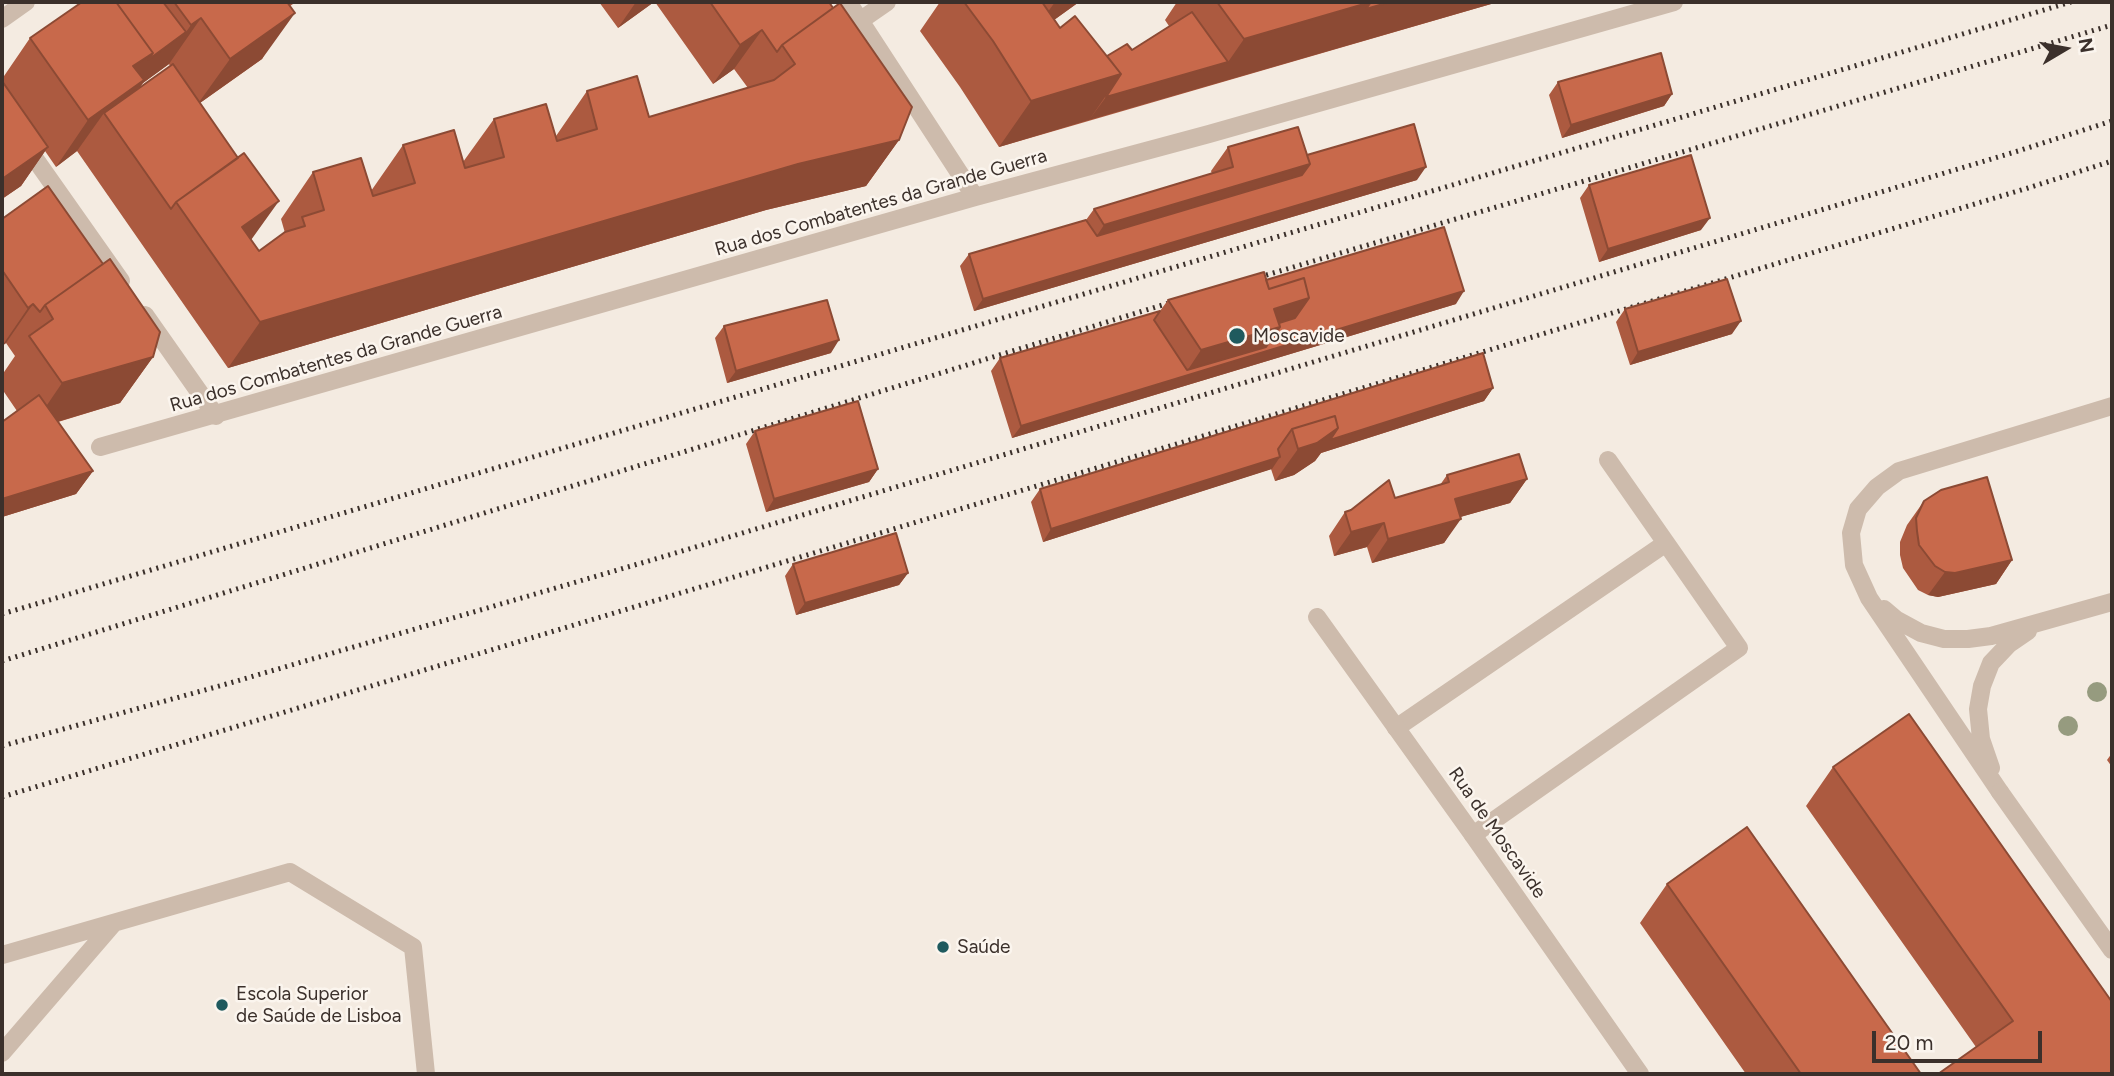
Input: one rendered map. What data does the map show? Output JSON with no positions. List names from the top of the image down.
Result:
{
  "streets": {
    "street": ["Rua dos Combatentes da Grande Guerra", "Rua de Moscavide"]
  },
  "places": ["Moscavide", "Saúde", "Escola Superior de Saúde de Lisboa"],
  "scale_bar": "20 m",
  "north": "right"
}
